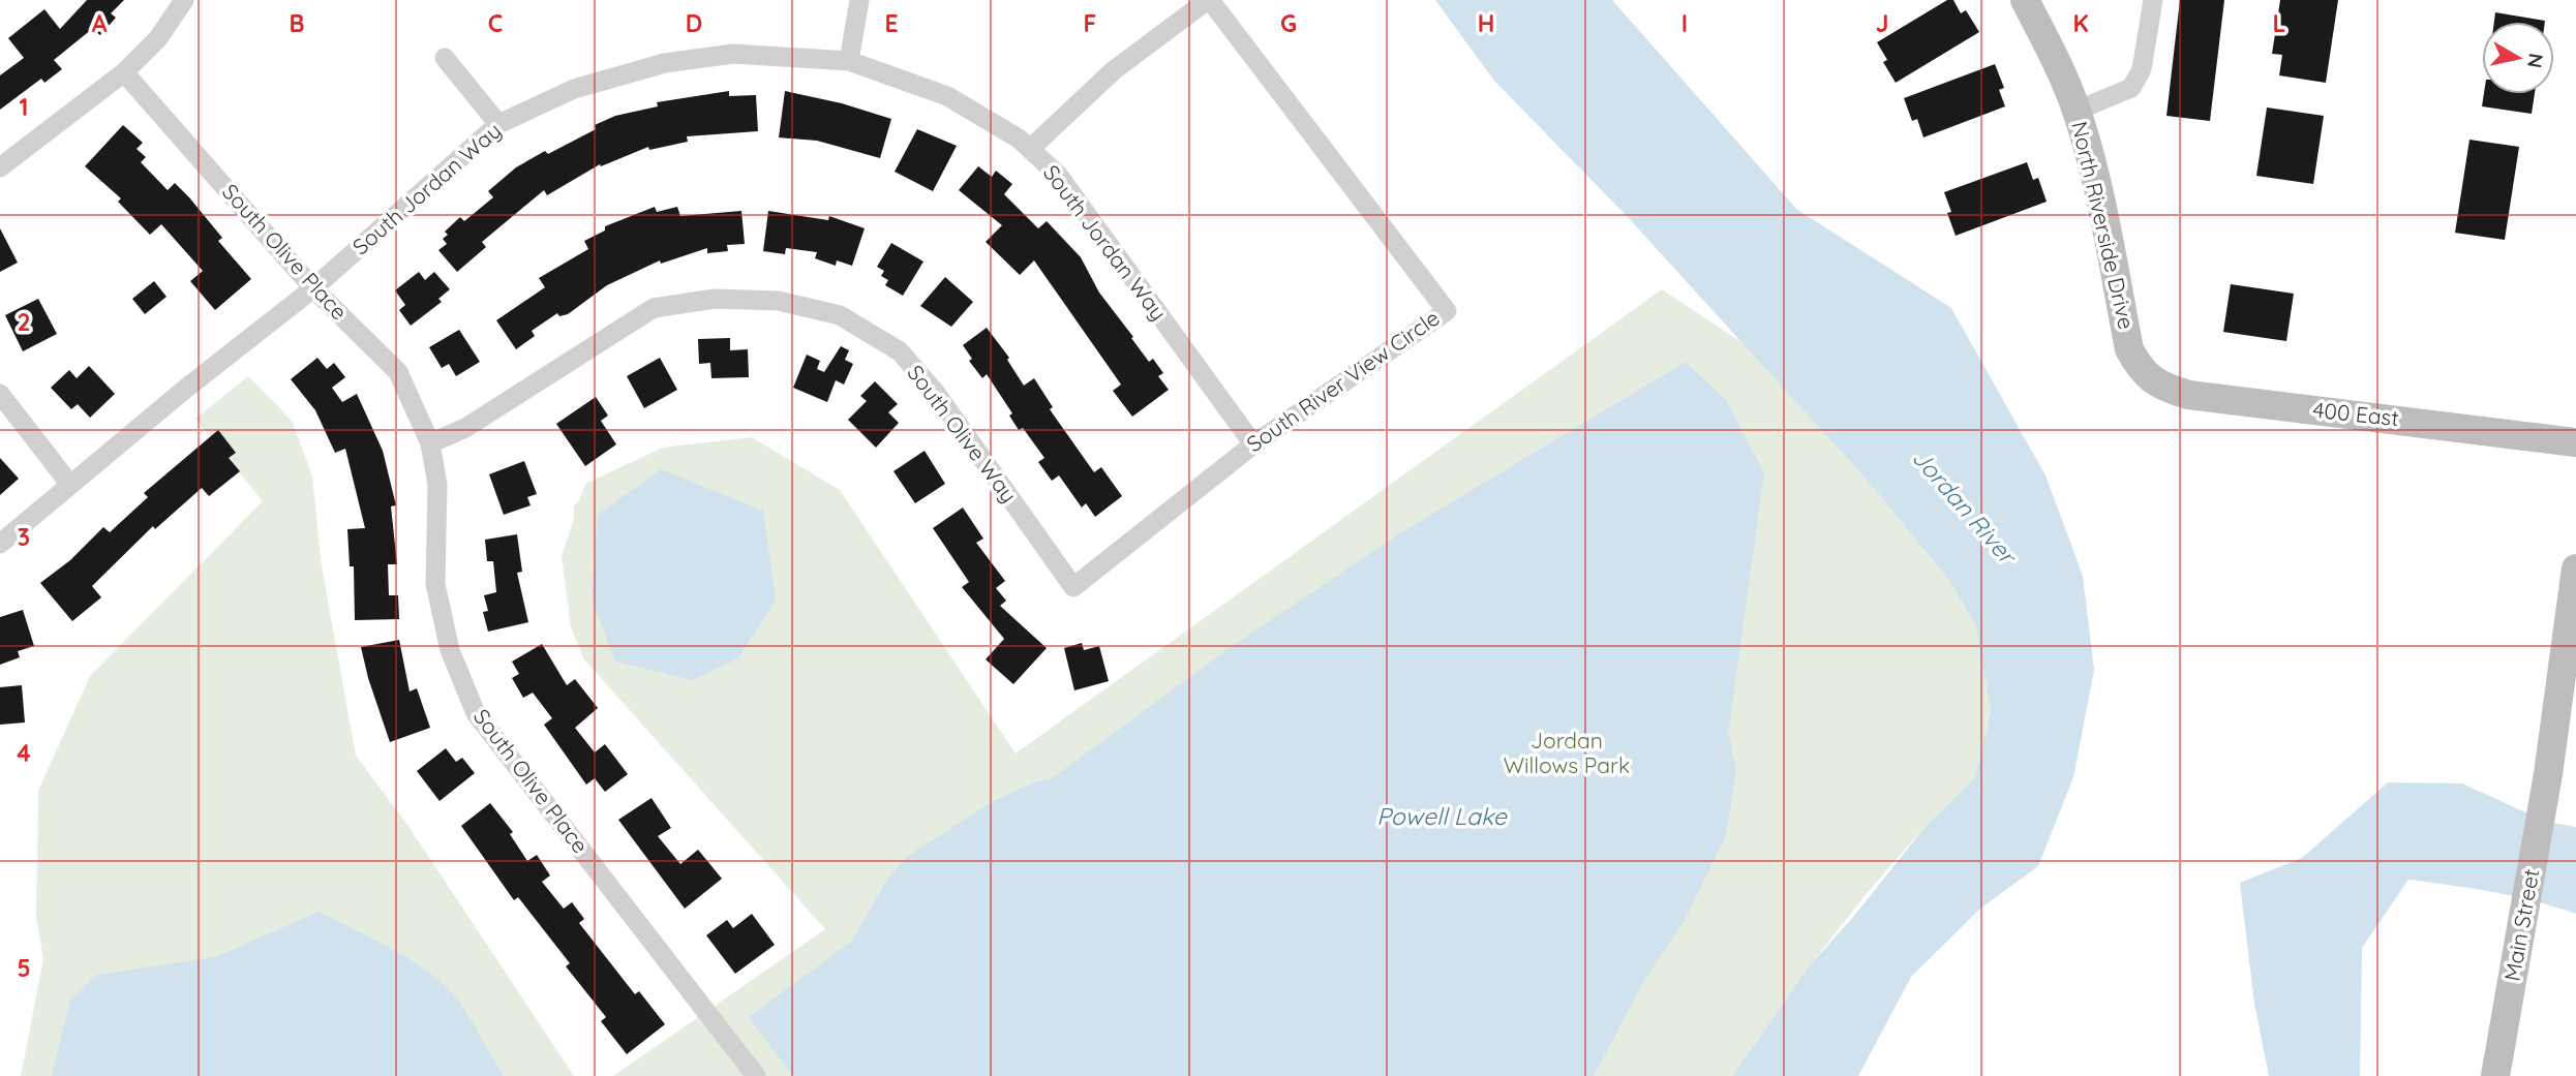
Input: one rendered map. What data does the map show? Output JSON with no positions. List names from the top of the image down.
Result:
{
  "streets": {
    "street": [
      "South Jordan Way",
      "North Riverside Drive",
      "South Olive Place",
      "South River View Circle",
      "400 East",
      "South Olive Way",
      "Main Street"
    ]
  },
  "crossings": [
    ["South Jordan Way", "South Olive Place"],
    ["South Jordan Way", "South River View Circle"],
    ["North Riverside Drive", "400 East"],
    ["South Olive Place", "South Olive Way"],
    ["South River View Circle", "South Olive Way"]
  ],
  "water": ["Jordan River", "Powell Lake"],
  "parks": ["Jordan Willows Park"],
  "north": "right",
  "grid": {
    "columns": [
      "A",
      "B",
      "C",
      "D",
      "E",
      "F",
      "G",
      "H",
      "I",
      "J",
      "K",
      "L"
    ],
    "rows": [
      "1",
      "2",
      "3",
      "4",
      "5"
    ]
  }
}
